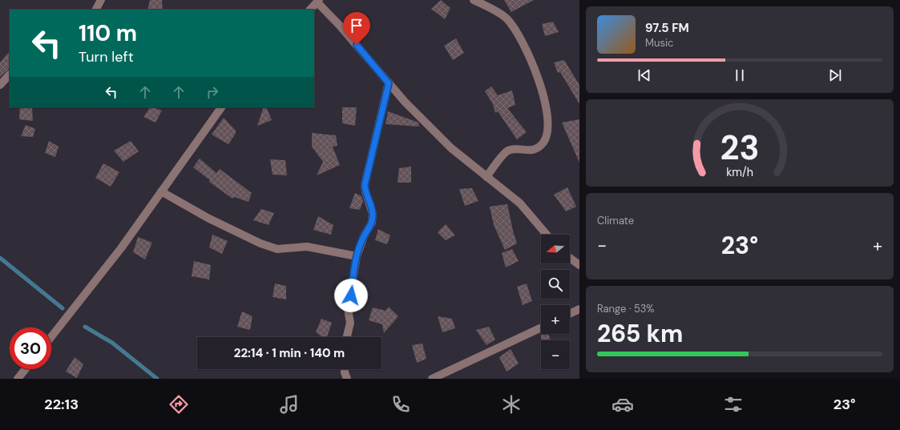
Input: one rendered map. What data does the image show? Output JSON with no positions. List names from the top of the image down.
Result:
{
  "north": "left",
  "page": {
    "turn": ["110 m", "Turn left"],
    "song": ["97.5 FM", "Music"],
    "tile": [
      "Climate",
      ["Range · 53%", "265 km"]
    ],
    "heat": ["−", "23°", "+"],
    "map_buttons": ["+", "−"],
    "limit": "30",
    "trip": "22:14 · 1 min · 140 m",
    "tabs": ["22:13", "23°"],
    "gauge": ["23", "km/h"]
  }
}
